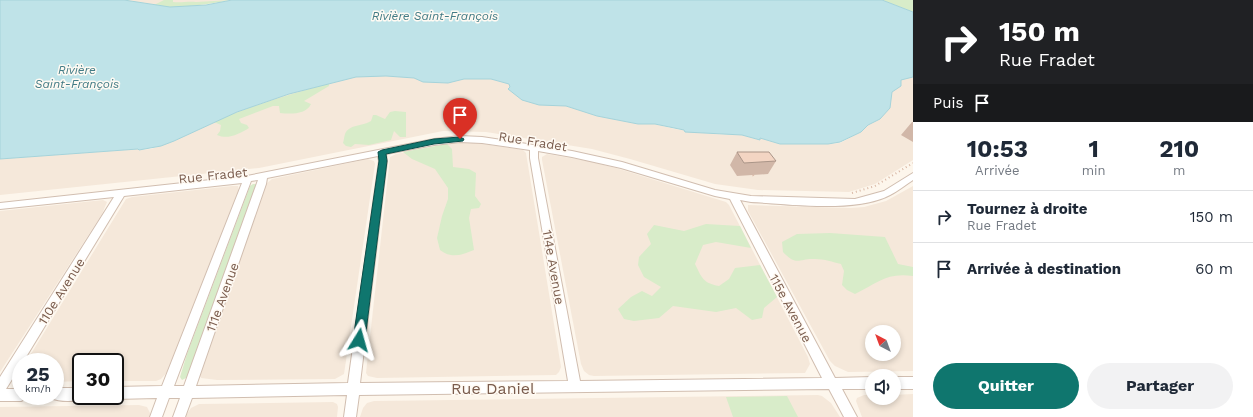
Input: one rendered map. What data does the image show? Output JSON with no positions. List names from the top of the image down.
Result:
{
  "streets": {
    "street": [
      "Rue Fradet",
      "114e Avenue",
      "110e Avenue",
      "111e Avenue",
      "115e Avenue",
      "Rue Daniel"
    ]
  },
  "crossings": [
    ["Rue Fradet", "114e Avenue"],
    ["Rue Fradet", "110e Avenue"],
    ["Rue Fradet", "111e Avenue"],
    ["Rue Fradet", "115e Avenue"],
    ["114e Avenue", "Rue Daniel"],
    ["111e Avenue", "Rue Daniel"],
    ["115e Avenue", "Rue Daniel"]
  ],
  "water": ["Rivière Saint-François"],
  "north": "top left",
  "page": {
    "turn": ["150 m", "Rue Fradet"],
    "then": "Puis",
    "eta": [
      "10:53",
      "Arrivée",
      "1",
      "min",
      "210",
      "m"
    ],
    "list": [
      {
        "name": "Tournez à droite",
        "note": "Rue Fradet",
        "value": "150 m"
      },
      {
        "name": "Arrivée à destination",
        "value": "60 m"
      }
    ],
    "speed": "25 km/h",
    "limit": "30",
    "buttons": ["Quitter", "Partager"]
  }
}
